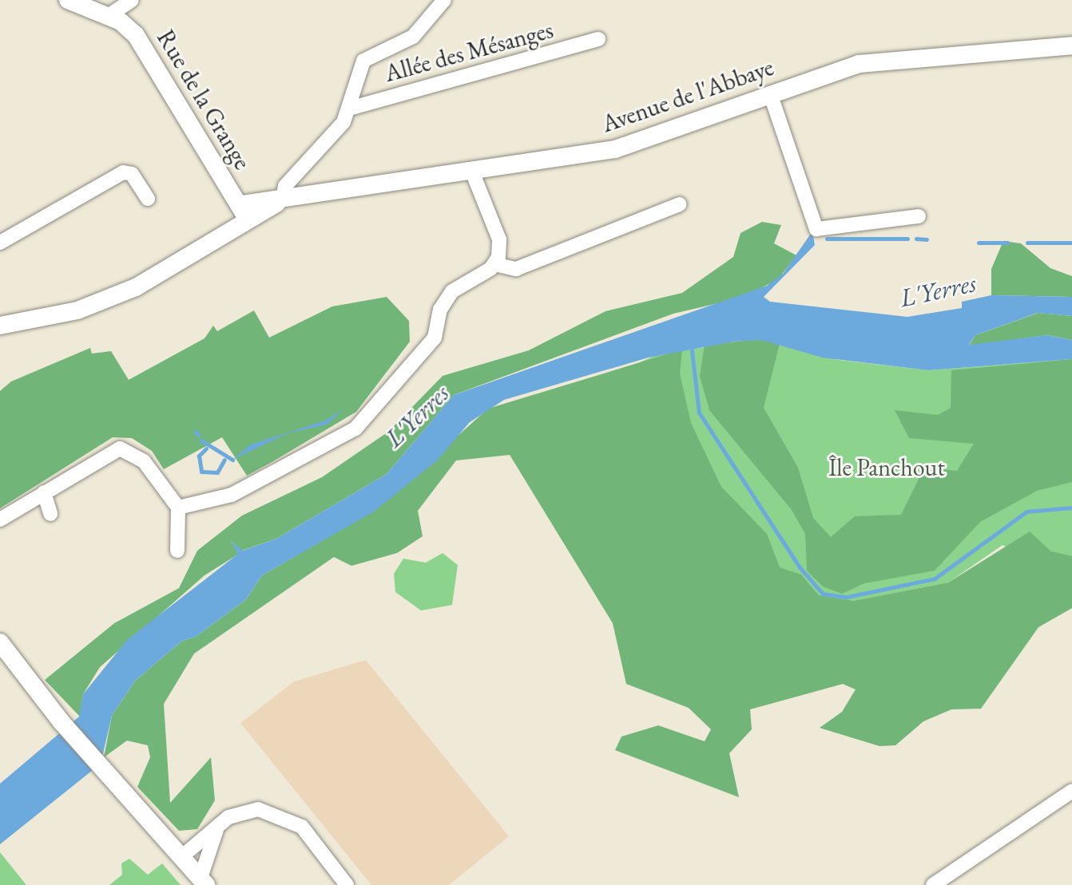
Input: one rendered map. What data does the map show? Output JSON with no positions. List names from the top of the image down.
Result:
{
  "streets": {
    "street": ["Allée des Mésanges", "Avenue de l'Abbaye", "Rue de la Grange"]
  },
  "crossings": [
    ["Avenue de l'Abbaye", "Rue de la Grange"]
  ],
  "water": ["L'Yerres"],
  "parks": ["Île Panchout"]
}
